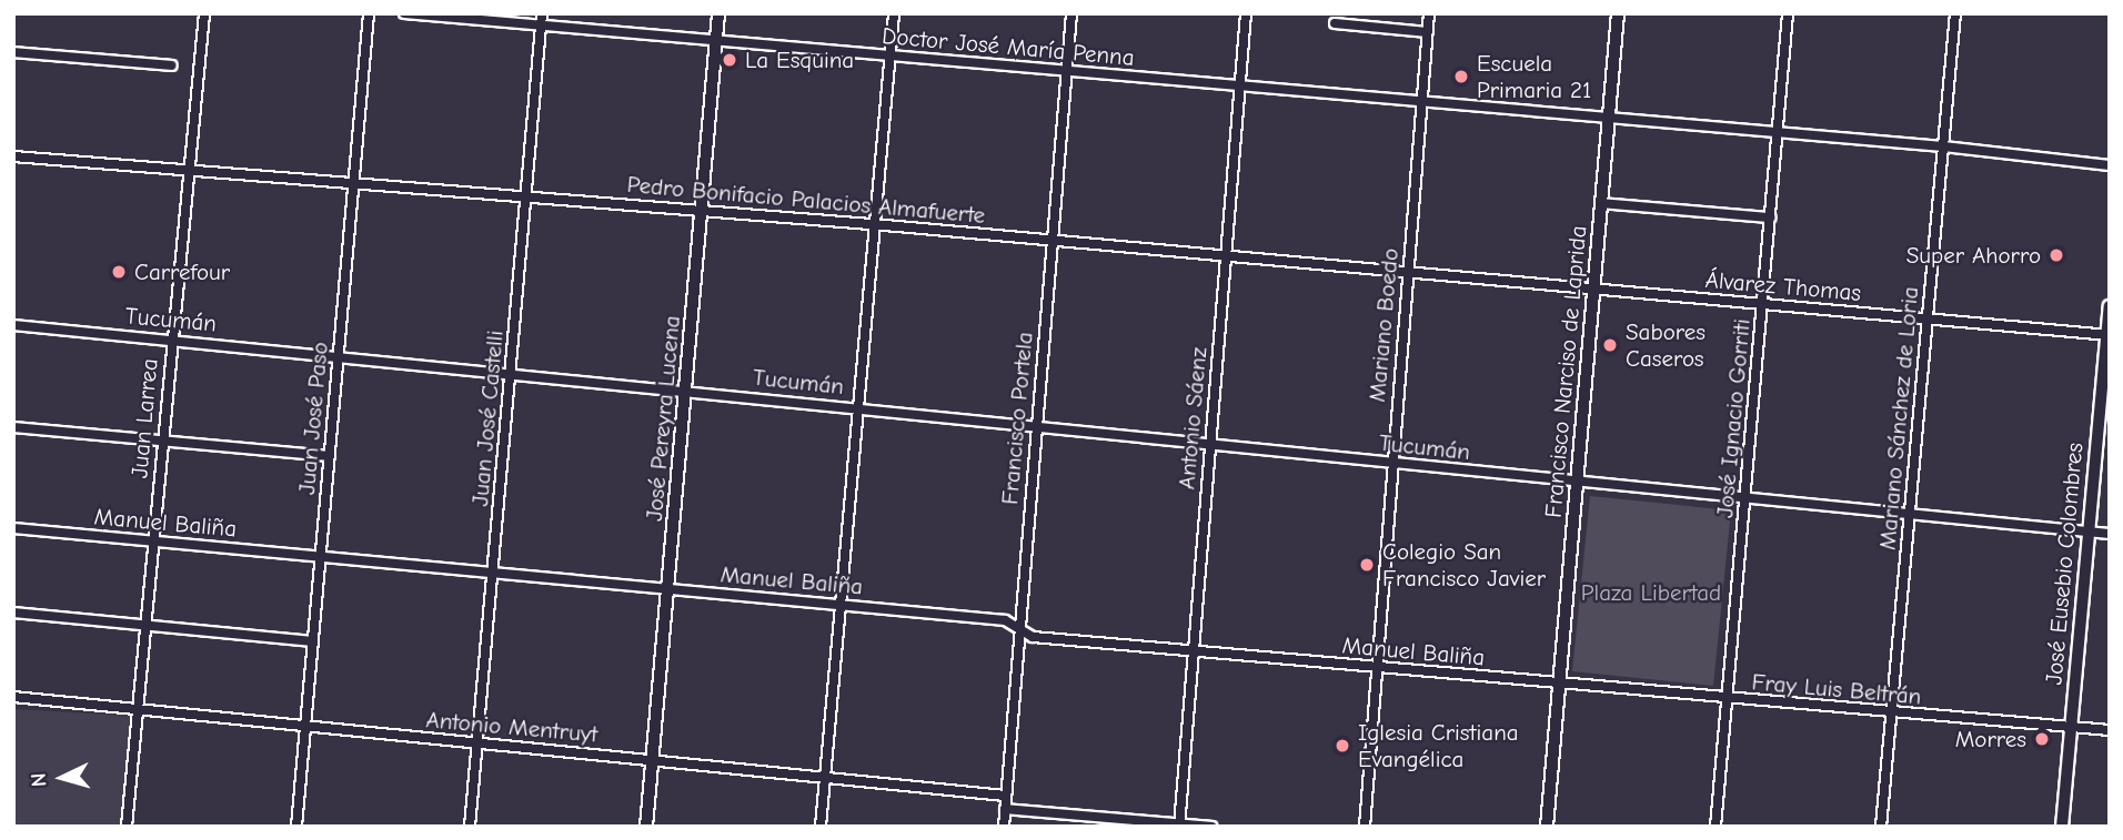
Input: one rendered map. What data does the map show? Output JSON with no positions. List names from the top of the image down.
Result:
{
  "streets": {
    "street": [
      "Doctor José María Penna",
      "Pedro Bonifacio Palacios Almafuerte",
      "Álvarez Thomas",
      "Tucumán",
      "Mariano Boedo",
      "Francisco Narciso de Laprida",
      "Juan Larrea",
      "Juan José Paso",
      "Juan José Castelli",
      "José Pereyra Lucena",
      "Francisco Portela",
      "Antonio Sáenz",
      "José Ignacio Gorriti",
      "Mariano Sánchez de Loria",
      "Manuel Baliña",
      "José Eusebio Colombres",
      "Fray Luis Beltrán",
      "Antonio Mentruyt"
    ]
  },
  "crossings": [
    ["Doctor José María Penna", "Mariano Boedo"],
    ["Doctor José María Penna", "Francisco Narciso de Laprida"],
    ["Doctor José María Penna", "Juan José Castelli"],
    ["Doctor José María Penna", "José Pereyra Lucena"],
    ["Doctor José María Penna", "Francisco Portela"],
    ["Doctor José María Penna", "Antonio Sáenz"],
    ["Doctor José María Penna", "José Ignacio Gorriti"],
    ["Doctor José María Penna", "Mariano Sánchez de Loria"],
    ["Pedro Bonifacio Palacios Almafuerte", "Álvarez Thomas"],
    ["Pedro Bonifacio Palacios Almafuerte", "Mariano Boedo"],
    ["Pedro Bonifacio Palacios Almafuerte", "Francisco Narciso de Laprida"],
    ["Pedro Bonifacio Palacios Almafuerte", "Juan Larrea"],
    ["Pedro Bonifacio Palacios Almafuerte", "Juan José Paso"],
    ["Pedro Bonifacio Palacios Almafuerte", "Juan José Castelli"],
    ["Pedro Bonifacio Palacios Almafuerte", "José Pereyra Lucena"],
    ["Pedro Bonifacio Palacios Almafuerte", "Francisco Portela"],
    ["Pedro Bonifacio Palacios Almafuerte", "Antonio Sáenz"],
    ["Álvarez Thomas", "Francisco Narciso de Laprida"],
    ["Álvarez Thomas", "José Ignacio Gorriti"],
    ["Álvarez Thomas", "Mariano Sánchez de Loria"],
    ["Álvarez Thomas", "José Eusebio Colombres"],
    ["Tucumán", "Mariano Boedo"],
    ["Tucumán", "Francisco Narciso de Laprida"],
    ["Tucumán", "Juan Larrea"],
    ["Tucumán", "Juan José Paso"],
    ["Tucumán", "Juan José Castelli"],
    ["Tucumán", "José Pereyra Lucena"],
    ["Tucumán", "Francisco Portela"],
    ["Tucumán", "Antonio Sáenz"],
    ["Tucumán", "José Ignacio Gorriti"],
    ["Tucumán", "Mariano Sánchez de Loria"],
    ["Tucumán", "José Eusebio Colombres"],
    ["Mariano Boedo", "Manuel Baliña"],
    ["Francisco Narciso de Laprida", "Manuel Baliña"],
    ["Francisco Narciso de Laprida", "Fray Luis Beltrán"],
    ["Juan Larrea", "Manuel Baliña"],
    ["Juan Larrea", "Antonio Mentruyt"],
    ["Juan José Paso", "Manuel Baliña"],
    ["Juan José Paso", "Antonio Mentruyt"],
    ["Juan José Castelli", "Manuel Baliña"],
    ["Juan José Castelli", "Antonio Mentruyt"],
    ["José Pereyra Lucena", "Manuel Baliña"],
    ["José Pereyra Lucena", "Antonio Mentruyt"],
    ["Francisco Portela", "Manuel Baliña"],
    ["Francisco Portela", "Antonio Mentruyt"],
    ["Antonio Sáenz", "Manuel Baliña"],
    ["José Ignacio Gorriti", "Fray Luis Beltrán"],
    ["Mariano Sánchez de Loria", "Fray Luis Beltrán"],
    ["Manuel Baliña", "Fray Luis Beltrán"],
    ["José Eusebio Colombres", "Fray Luis Beltrán"]
  ],
  "parks": ["Plaza Libertad"],
  "places": [
    "La Esquina",
    "Escuela Primaria 21",
    "Super Ahorro",
    "Carrefour",
    "Sabores Caseros",
    "Colegio San Francisco Javier",
    "Morres",
    "Iglesia Cristiana Evangélica"
  ],
  "north": "left"
}
